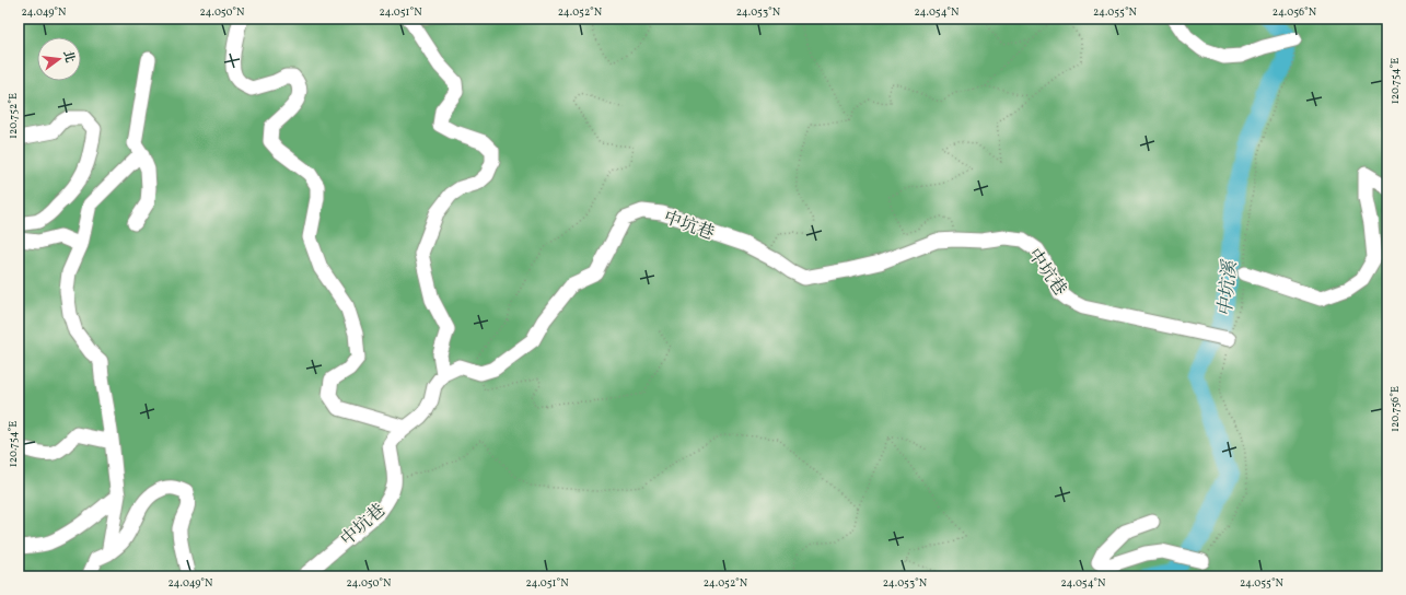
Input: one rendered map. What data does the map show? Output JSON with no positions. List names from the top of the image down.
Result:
{
  "streets": {
    "street": ["中坑巷"]
  },
  "water": ["中坑溪"],
  "north": "right",
  "coordinates": [
    "24.049°N",
    "24.050°N",
    "24.051°N",
    "24.052°N",
    "24.053°N",
    "24.054°N",
    "24.055°N",
    "24.056°N",
    "120.754°E",
    "120.752°E",
    "120.756°E"
  ]
}
